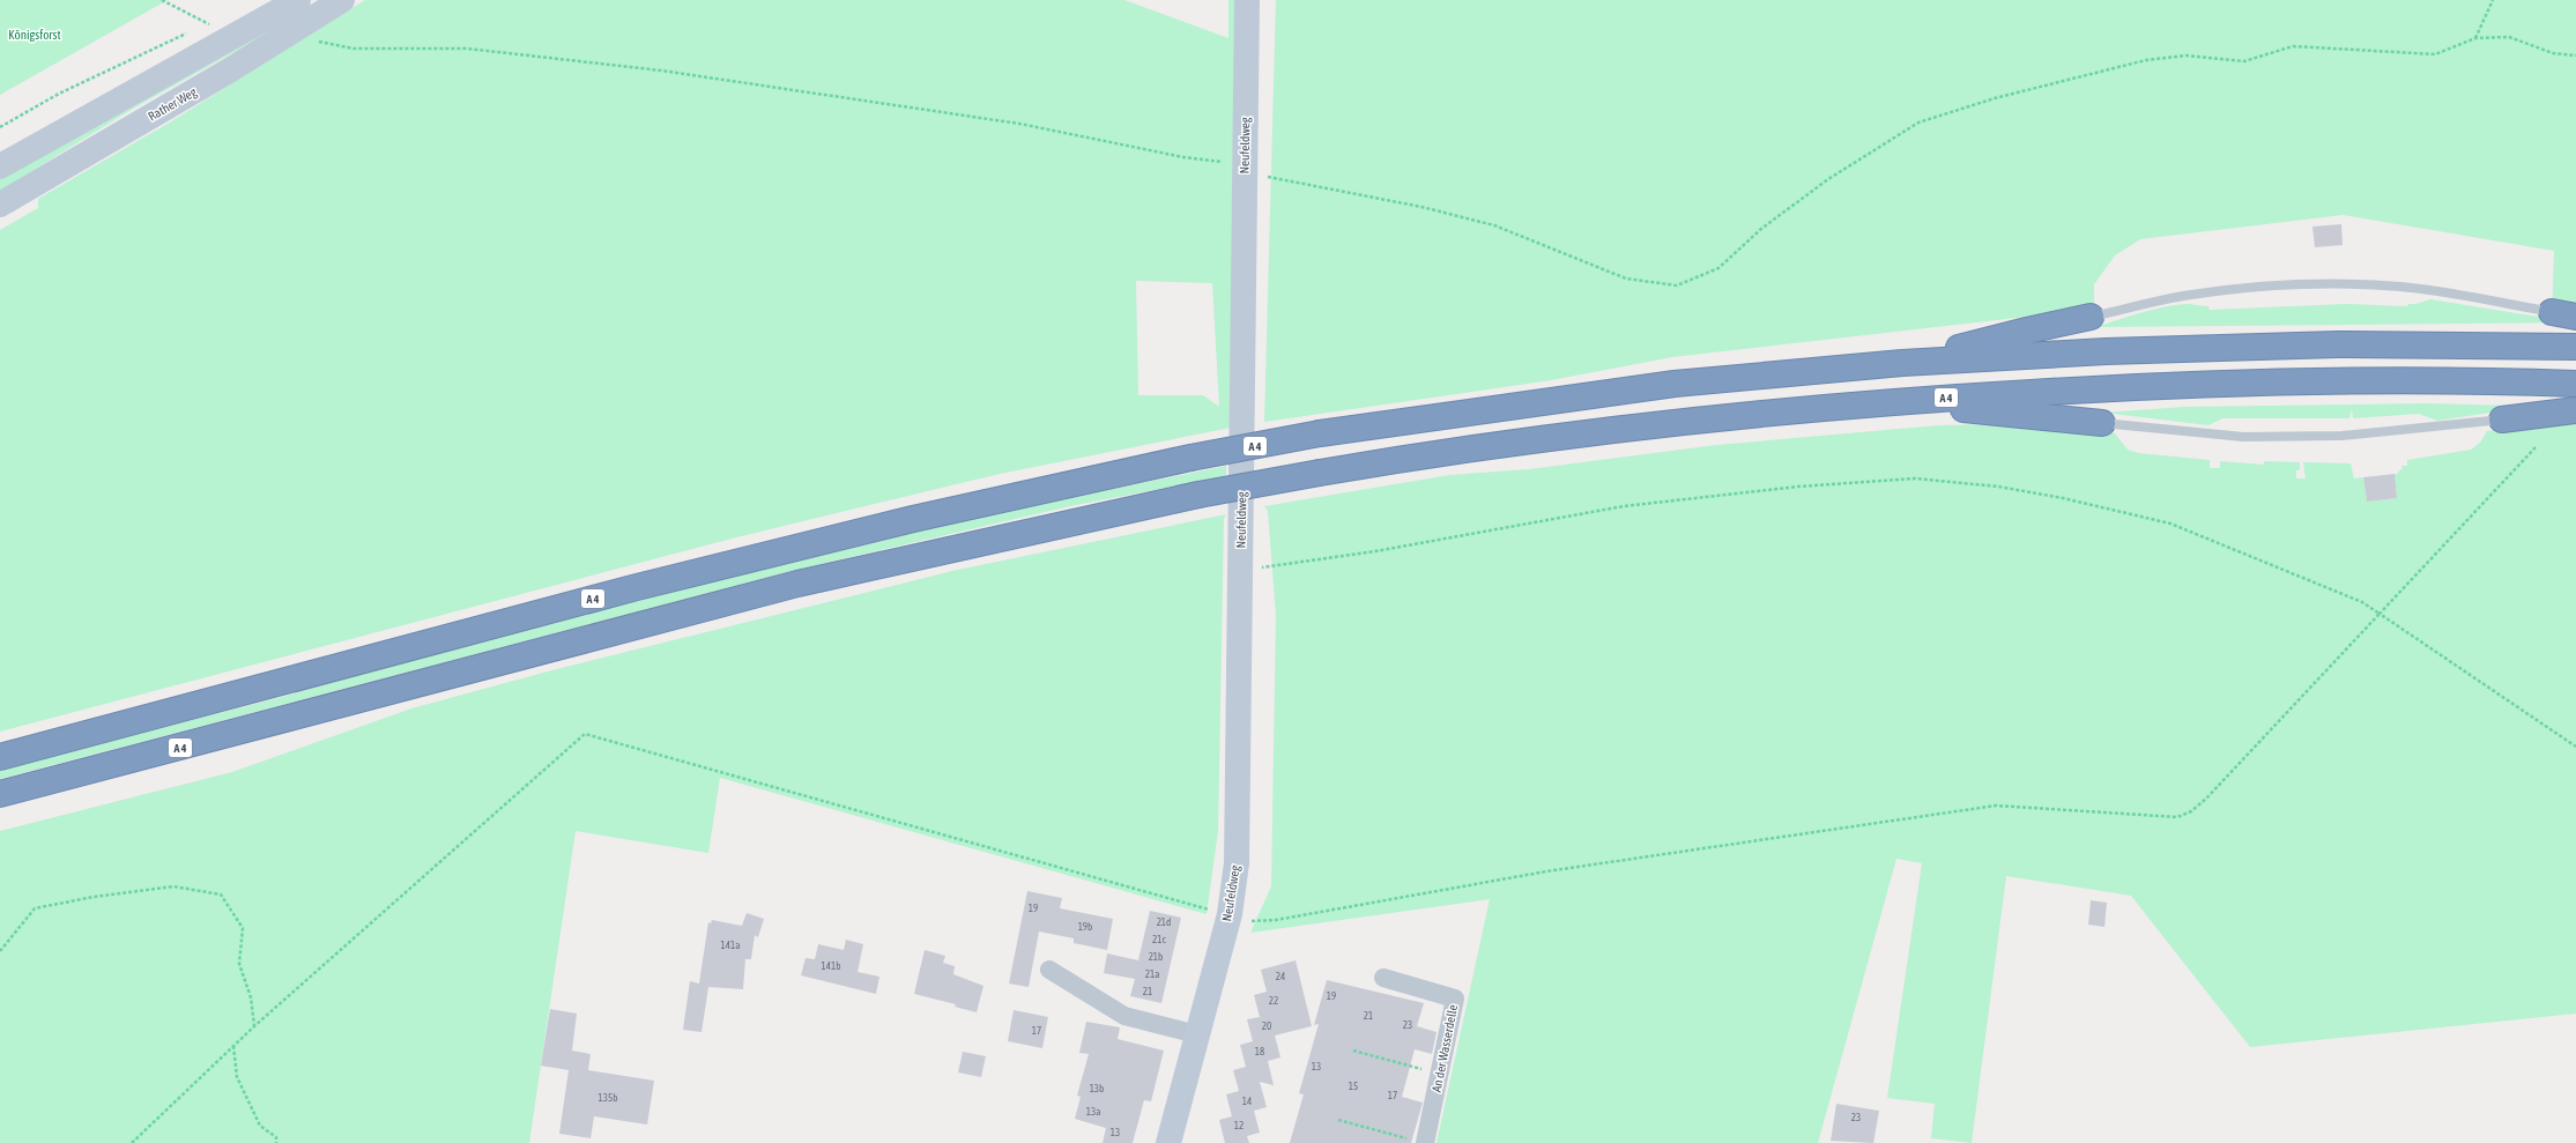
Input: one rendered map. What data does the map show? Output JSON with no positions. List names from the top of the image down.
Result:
{
  "streets": {
    "highway": ["A 4"],
    "main road": ["Rather Weg", "Neufeldweg"],
    "street": ["An der Wasserdelle"]
  },
  "parks": ["Königsforst"],
  "house_numbers": [
    "19",
    "21d",
    "19b",
    "21c",
    "141a",
    "21b",
    "141b",
    "21a",
    "24",
    "21",
    "19",
    "22",
    "21",
    "23",
    "20",
    "17",
    "18",
    "13",
    "15",
    "13b",
    "17",
    "135b",
    "14",
    "13a",
    "23",
    "12",
    "13"
  ]
}
